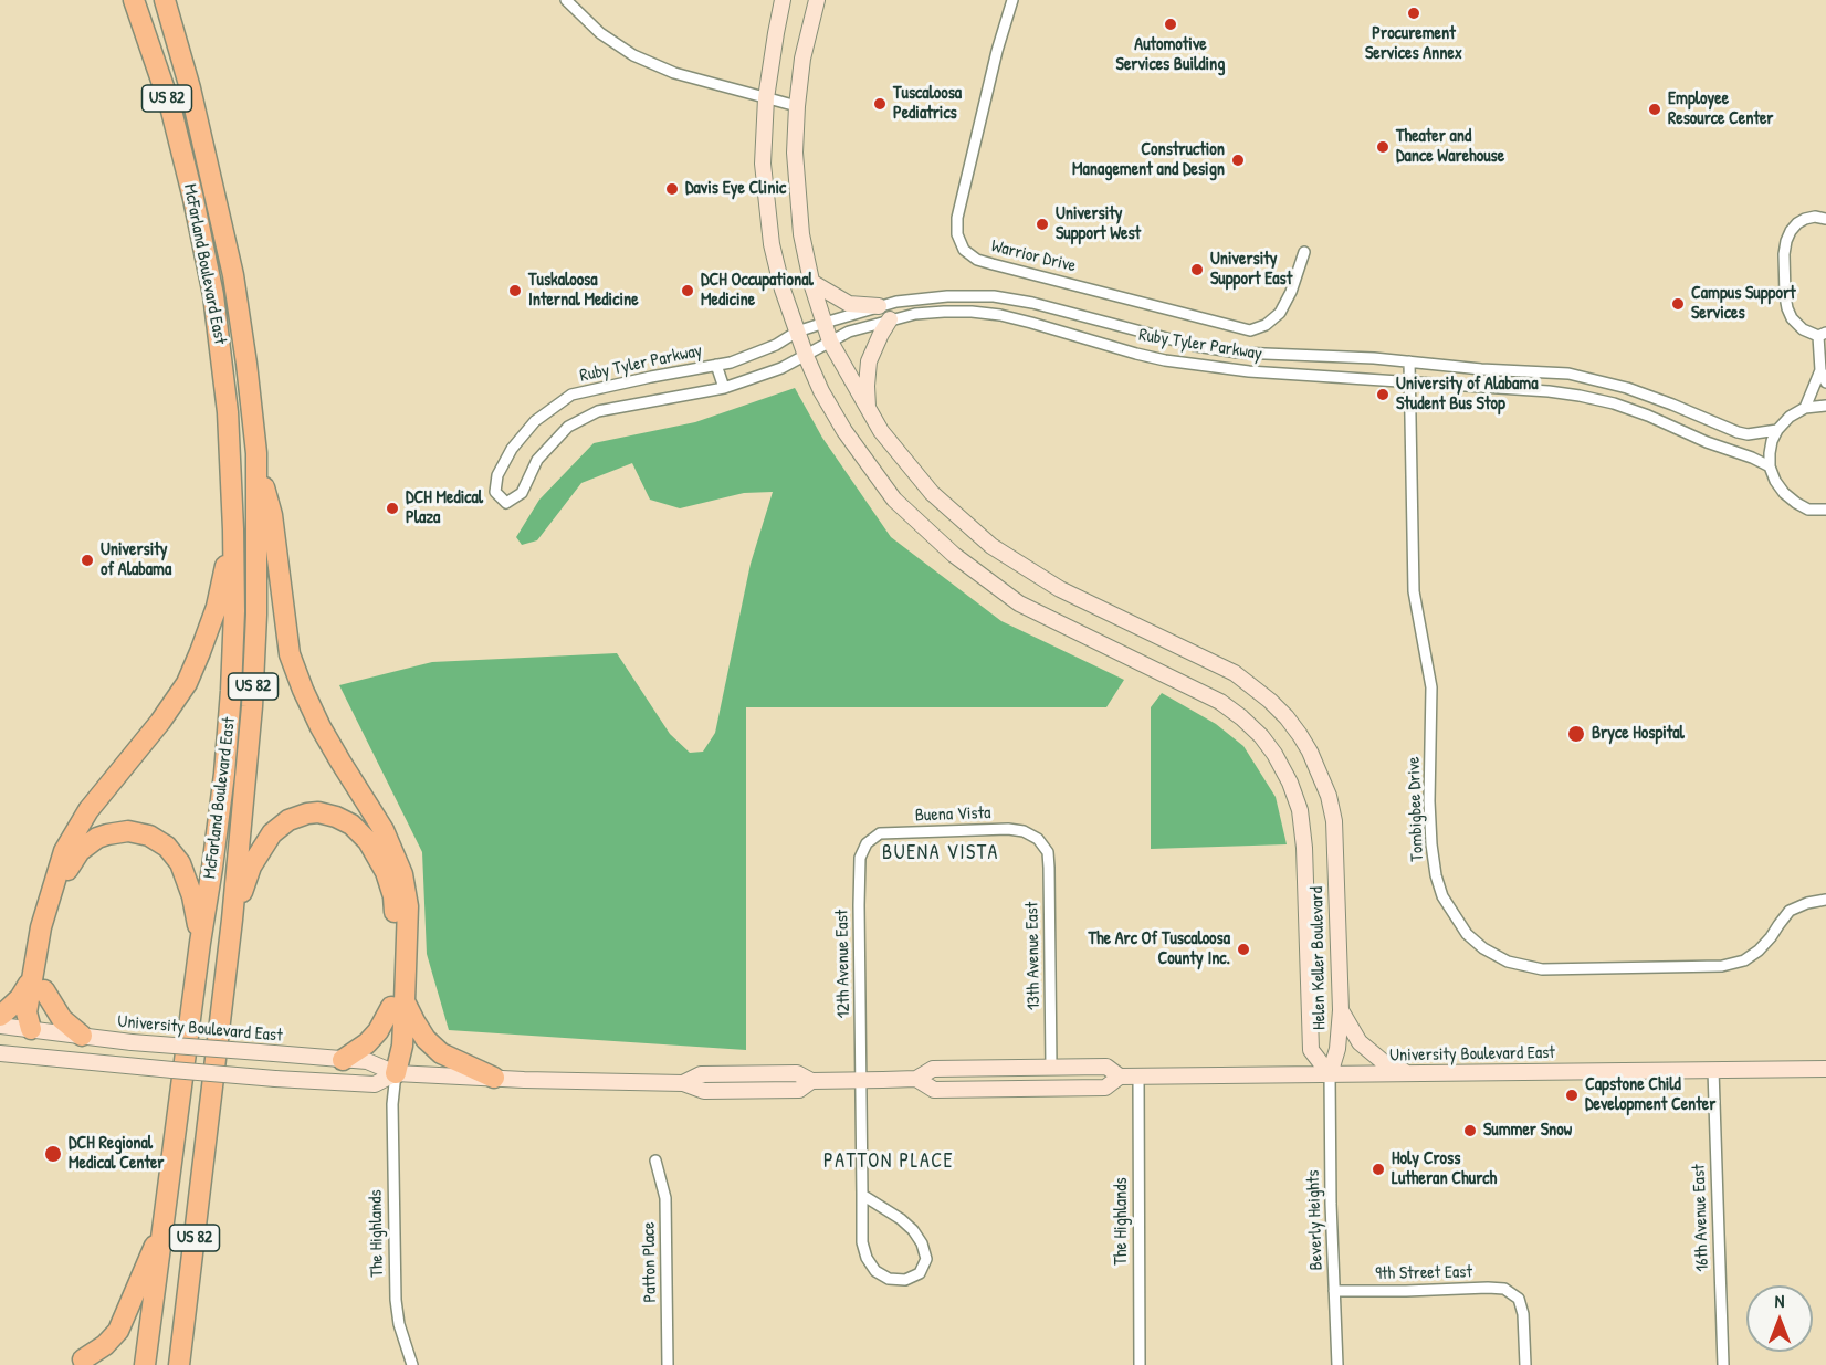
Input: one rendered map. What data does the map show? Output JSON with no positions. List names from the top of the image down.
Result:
{
  "streets": {
    "highway": ["US 82", "McFarland Boulevard East"],
    "street": [
      "Warrior Drive",
      "Ruby Tyler Parkway",
      "Tombigbee Drive",
      "Buena Vista",
      "13th Avenue East",
      "Helen Keller Boulevard",
      "12th Avenue East",
      "University Boulevard East",
      "16th Avenue East",
      "Beverly Heights",
      "The Highlands",
      "Patton Place",
      "9th Street East"
    ]
  },
  "crossings": [
    ["Ruby Tyler Parkway", "Tombigbee Drive"],
    ["Ruby Tyler Parkway", "Helen Keller Boulevard"],
    ["Buena Vista", "13th Avenue East"],
    ["Buena Vista", "12th Avenue East"],
    ["13th Avenue East", "University Boulevard East"],
    ["Helen Keller Boulevard", "University Boulevard East"],
    ["Helen Keller Boulevard", "Beverly Heights"],
    ["12th Avenue East", "University Boulevard East"],
    ["University Boulevard East", "16th Avenue East"],
    ["University Boulevard East", "Beverly Heights"],
    ["University Boulevard East", "The Highlands"],
    ["Beverly Heights", "9th Street East"]
  ],
  "districts": ["BUENA VISTA", "PATTON PLACE"],
  "places": [
    "Procurement Services Annex",
    "Automotive Services Building",
    "Tuscaloosa Pediatrics",
    "Employee Resource Center",
    "Theater and Dance Warehouse",
    "Construction Management and Design",
    "Davis Eye Clinic",
    "University Support West",
    "University Support East",
    "Tuskaloosa Internal Medicine",
    "DCH Occupational Medicine",
    "Campus Support Services",
    "University of Alabama Student Bus Stop",
    "DCH Medical Plaza",
    "University of Alabama",
    "Bryce Hospital",
    "The Arc Of Tuscaloosa County Inc.",
    "Capstone Child Development Center",
    "Summer Snow",
    "DCH Regional Medical Center",
    "Holy Cross Lutheran Church"
  ],
  "north": "top"
}
